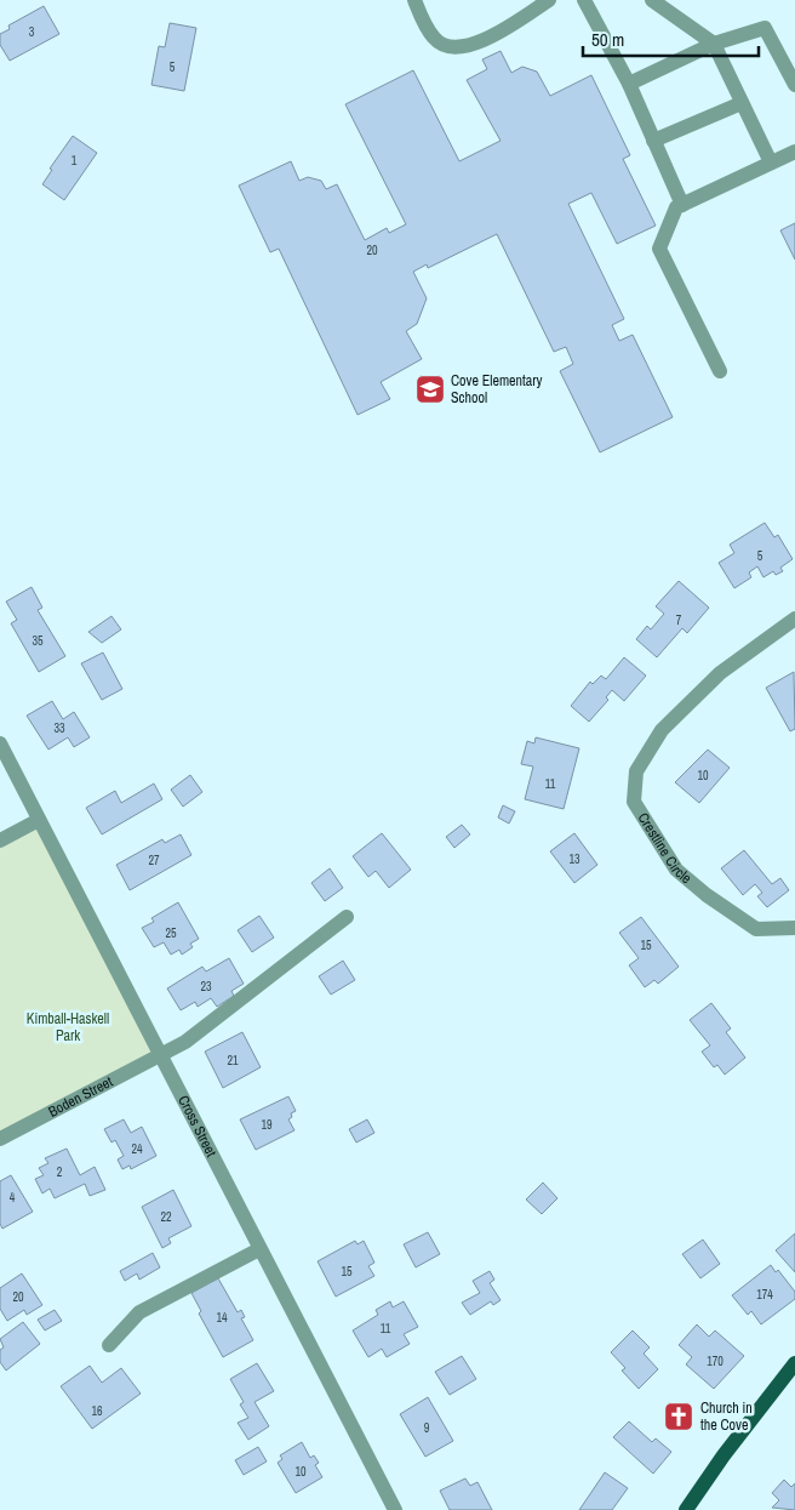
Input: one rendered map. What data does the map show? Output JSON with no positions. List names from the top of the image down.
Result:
{
  "streets": {
    "street": ["Crestline Circle", "Boden Street", "Cross Street"]
  },
  "crossings": [
    ["Boden Street", "Cross Street"]
  ],
  "parks": ["Kimball-Haskell Park"],
  "places": {
    "school or university": ["Cove Elementary School"],
    "church": ["Church in the Cove"]
  },
  "house_numbers": [
    "3",
    "5",
    "1",
    "20",
    "5",
    "7",
    "35",
    "33",
    "10",
    "11",
    "13",
    "27",
    "25",
    "15",
    "23",
    "21",
    "19",
    "24",
    "2",
    "4",
    "22",
    "15",
    "174",
    "20",
    "14",
    "11",
    "170",
    "16",
    "9",
    "10"
  ],
  "scale_bar": "50 m"
}
